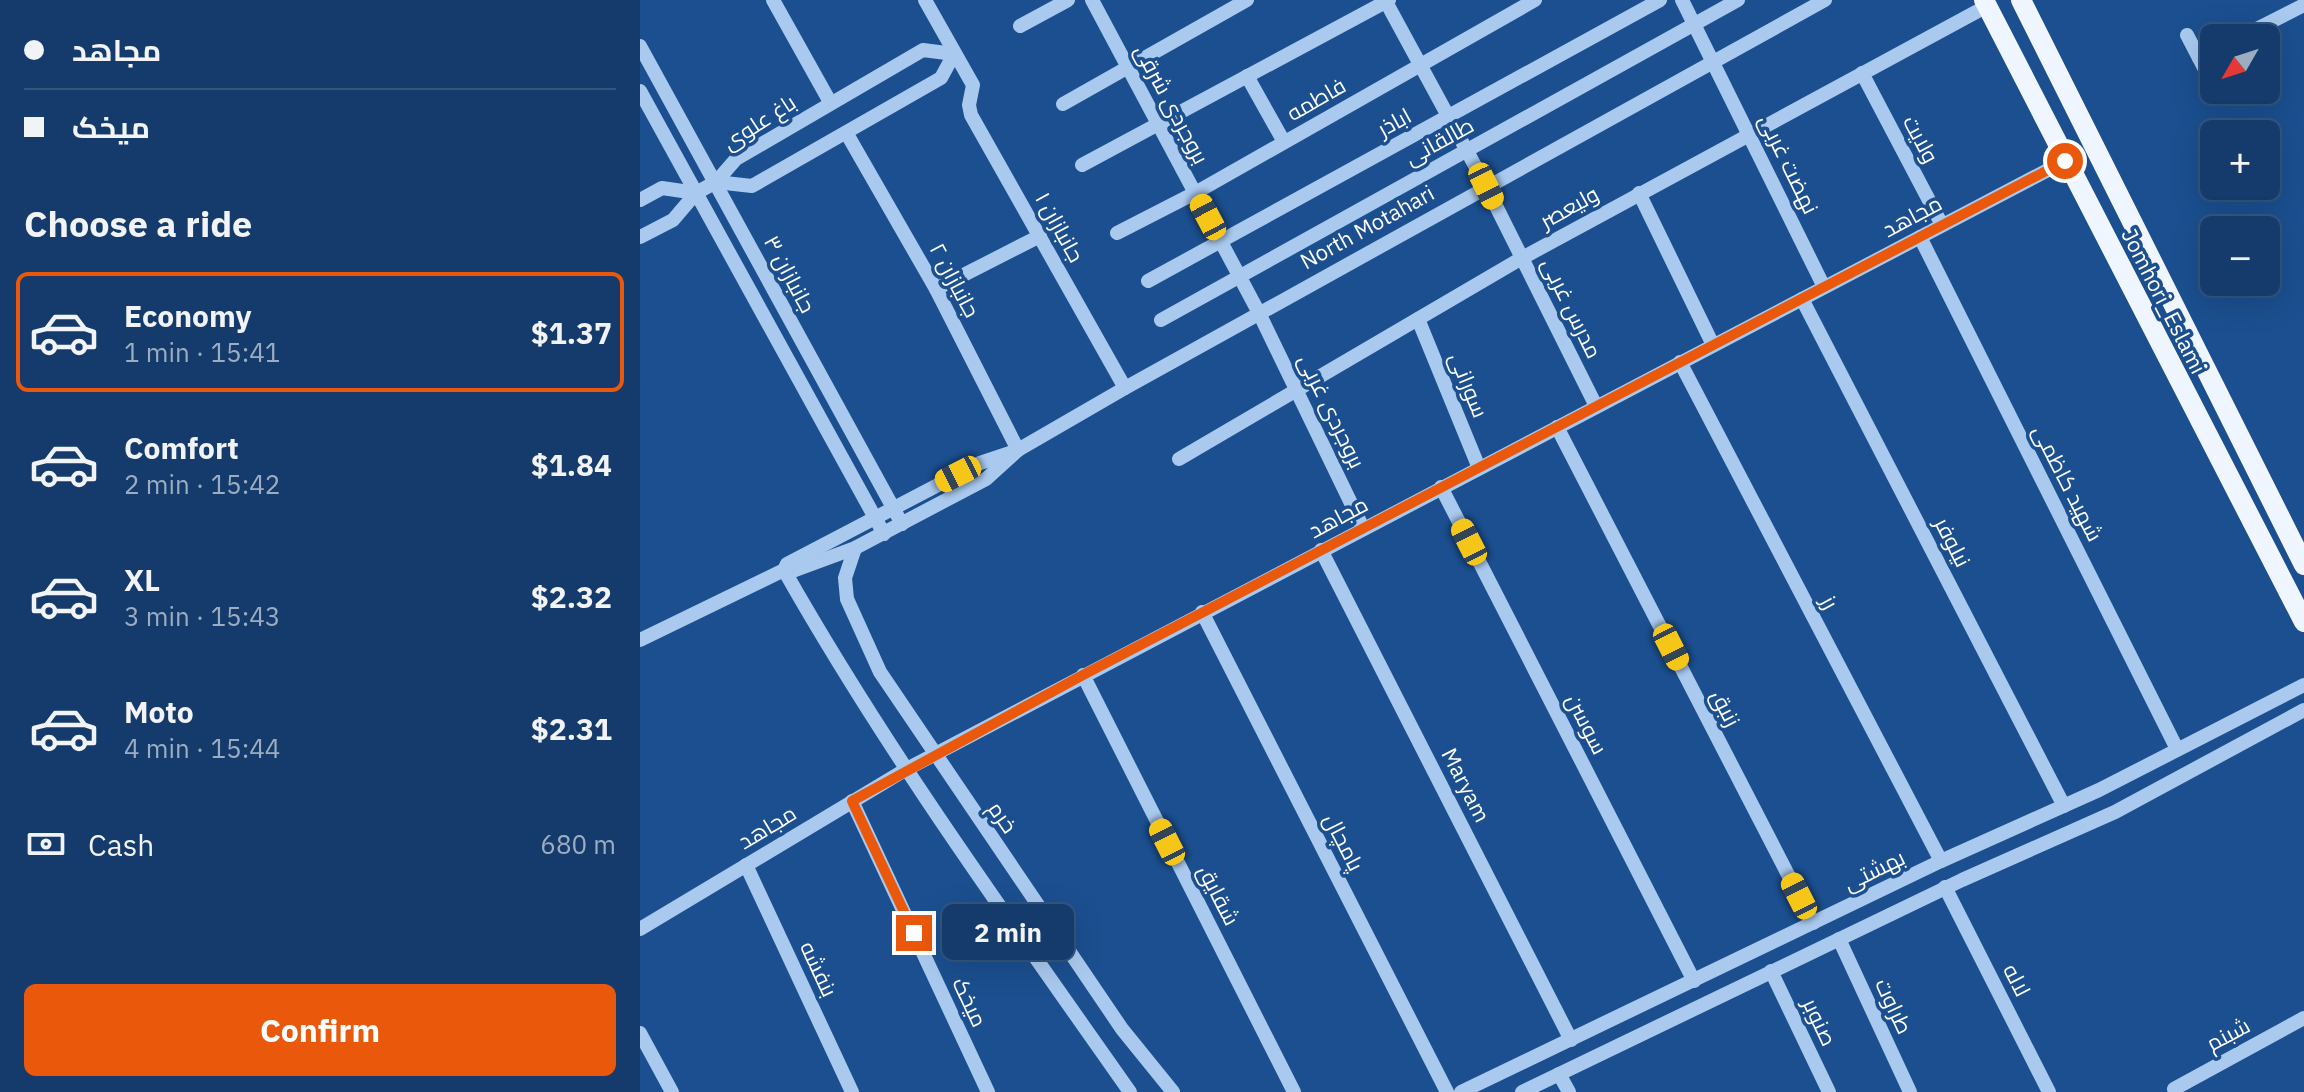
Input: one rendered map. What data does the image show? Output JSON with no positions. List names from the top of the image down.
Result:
{
  "streets": {
    "main road": ["Jomhori_Eslami"],
    "street": [
      "فاطمه",
      "بروجردی شرقی",
      "باغ علوی",
      "اباذر",
      "ولایت",
      "طالقانی",
      "نهضت غربی",
      "ولیعصر",
      "مجاهد",
      "جانبازان ۱",
      "North Motahari",
      "جانبازان ۳",
      "جانبازان ۲",
      "مدرس غربی",
      "سورانی",
      "بروجردی غربی",
      "شهید کاظمی",
      "نیلوفر",
      "رز",
      "زنبق",
      "سوسن",
      "Maryam",
      "خرم",
      "پامچال",
      "بهشتی",
      "شقایق",
      "بنفشه",
      "لاله",
      "میخک",
      "طراوت",
      "صنوبر",
      "شبنم"
    ]
  },
  "crossings": [
    ["فاطمه", "بروجردی شرقی"],
    ["فاطمه", "مدرس غربی"],
    ["بروجردی شرقی", "اباذر"],
    ["بروجردی شرقی", "طالقانی"],
    ["بروجردی شرقی", "North Motahari"],
    ["بروجردی شرقی", "بروجردی غربی"],
    ["باغ علوی", "جانبازان ۱"],
    ["باغ علوی", "جانبازان ۳"],
    ["باغ علوی", "جانبازان ۲"],
    ["اباذر", "مدرس غربی"],
    ["ولایت", "ولیعصر"],
    ["ولایت", "مجاهد"],
    ["طالقانی", "نهضت غربی"],
    ["طالقانی", "مدرس غربی"],
    ["نهضت غربی", "ولیعصر"],
    ["نهضت غربی", "مجاهد"],
    ["نهضت غربی", "North Motahari"],
    ["ولیعصر", "Jomhori_Eslami"],
    ["ولیعصر", "مدرس غربی"],
    ["ولیعصر", "سورانی"],
    ["ولیعصر", "بروجردی غربی"],
    ["مجاهد", "Jomhori_Eslami"],
    ["مجاهد", "مدرس غربی"],
    ["مجاهد", "سورانی"],
    ["مجاهد", "بروجردی غربی"],
    ["مجاهد", "شهید کاظمی"],
    ["مجاهد", "نیلوفر"],
    ["مجاهد", "رز"],
    ["مجاهد", "زنبق"],
    ["مجاهد", "سوسن"],
    ["مجاهد", "Maryam"],
    ["مجاهد", "خرم"],
    ["مجاهد", "پامچال"],
    ["مجاهد", "شقایق"],
    ["مجاهد", "بنفشه"],
    ["مجاهد", "میخک"],
    ["جانبازان ۱", "North Motahari"],
    ["North Motahari", "جانبازان ۳"],
    ["North Motahari", "جانبازان ۲"],
    ["North Motahari", "مدرس غربی"],
    ["North Motahari", "بروجردی غربی"],
    ["North Motahari", "خرم"],
    ["شهید کاظمی", "بهشتی"],
    ["نیلوفر", "بهشتی"],
    ["رز", "بهشتی"],
    ["زنبق", "بهشتی"],
    ["سوسن", "بهشتی"],
    ["Maryam", "بهشتی"]
  ],
  "north": "bottom left",
  "page": {
    "banner": ["مجاهد", "میخک"],
    "map_buttons": ["+", "−"],
    "heading": "Choose a ride",
    "list": [
      {
        "name": "Economy",
        "note": "1 min · 15:41",
        "value": "$1.37"
      },
      {
        "name": "Comfort",
        "note": "2 min · 15:42",
        "value": "$1.84"
      },
      {
        "name": "XL",
        "note": "3 min · 15:43",
        "value": "$2.32"
      },
      {
        "name": "Moto",
        "note": "4 min · 15:44",
        "value": "$2.31"
      }
    ],
    "pay": ["Cash", "680 m"],
    "bubble": "2 min",
    "buttons": "Confirm"
  }
}
